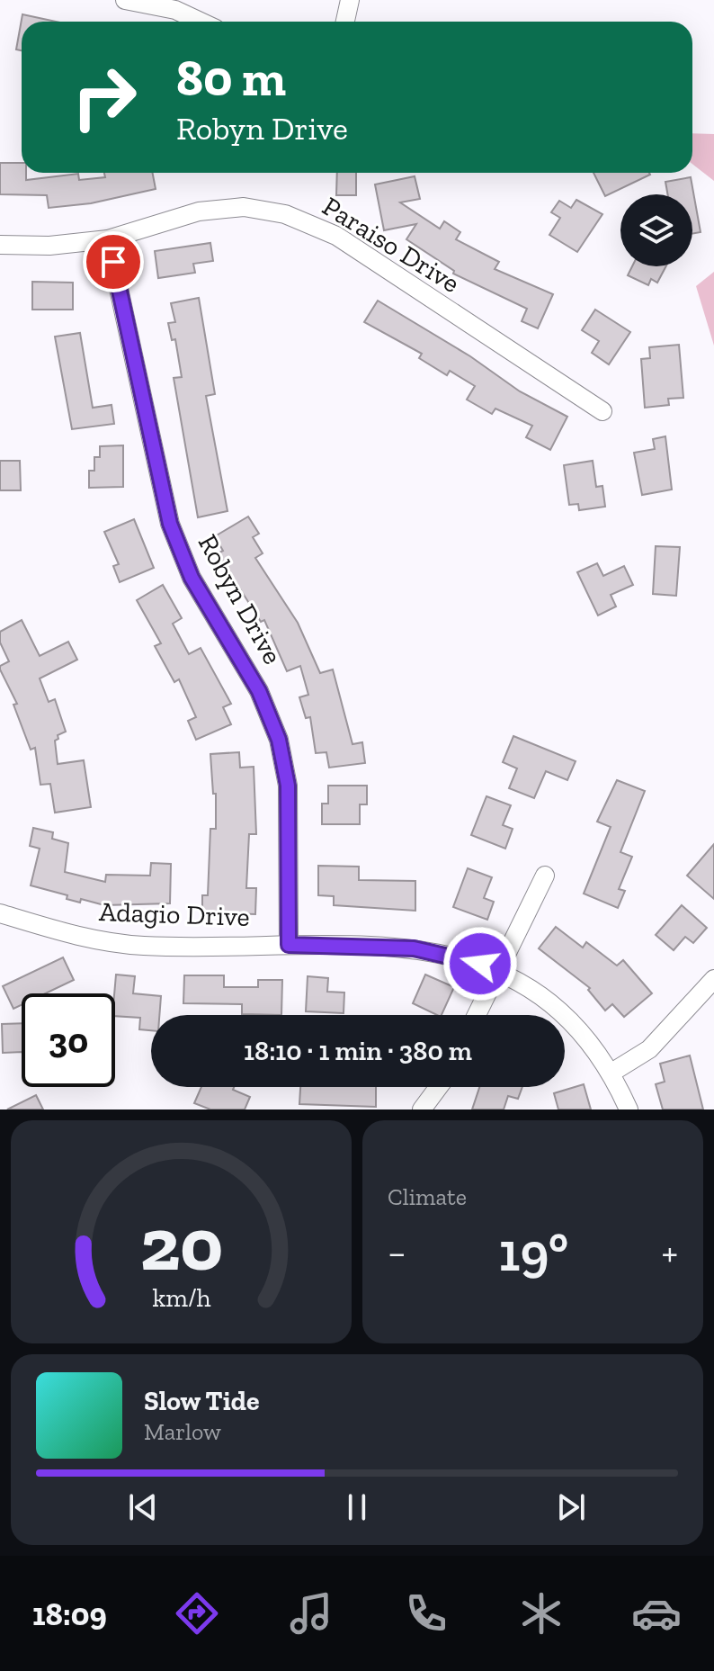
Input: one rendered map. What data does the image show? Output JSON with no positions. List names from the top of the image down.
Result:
{
  "streets": {
    "street": ["Paraiso Drive", "Robyn Drive", "Adagio Drive"]
  },
  "crossings": [
    ["Paraiso Drive", "Robyn Drive"],
    ["Robyn Drive", "Adagio Drive"]
  ],
  "page": {
    "turn": ["80 m", "Robyn Drive"],
    "limit": "30",
    "trip": "18:10 · 1 min · 380 m",
    "tile": "Climate",
    "heat": ["−", "19°", "+"],
    "song": ["Slow Tide", "Marlow"],
    "tabs": "18:09",
    "gauge": ["20", "km/h"]
  }
}
